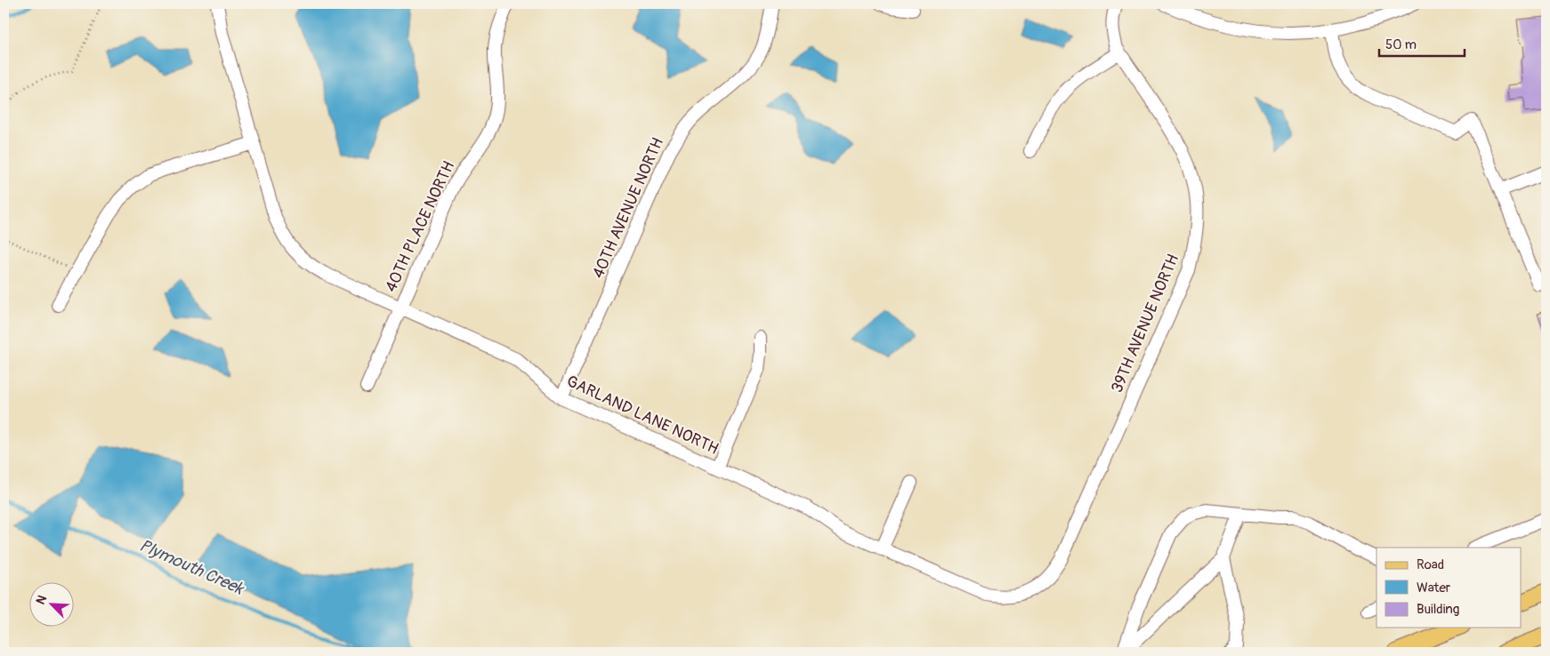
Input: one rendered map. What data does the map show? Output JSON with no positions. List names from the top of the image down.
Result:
{
  "streets": {
    "street": [
      "40TH AVENUE NORTH",
      "40TH PLACE NORTH",
      "39TH AVENUE NORTH",
      "GARLAND LANE NORTH"
    ]
  },
  "crossings": [
    ["40TH AVENUE NORTH", "GARLAND LANE NORTH"],
    ["40TH PLACE NORTH", "GARLAND LANE NORTH"],
    ["39TH AVENUE NORTH", "GARLAND LANE NORTH"]
  ],
  "water": ["Plymouth Creek"],
  "legend": ["Road", "Water", "Building"],
  "scale_bar": "50 m",
  "north": "top left"
}
